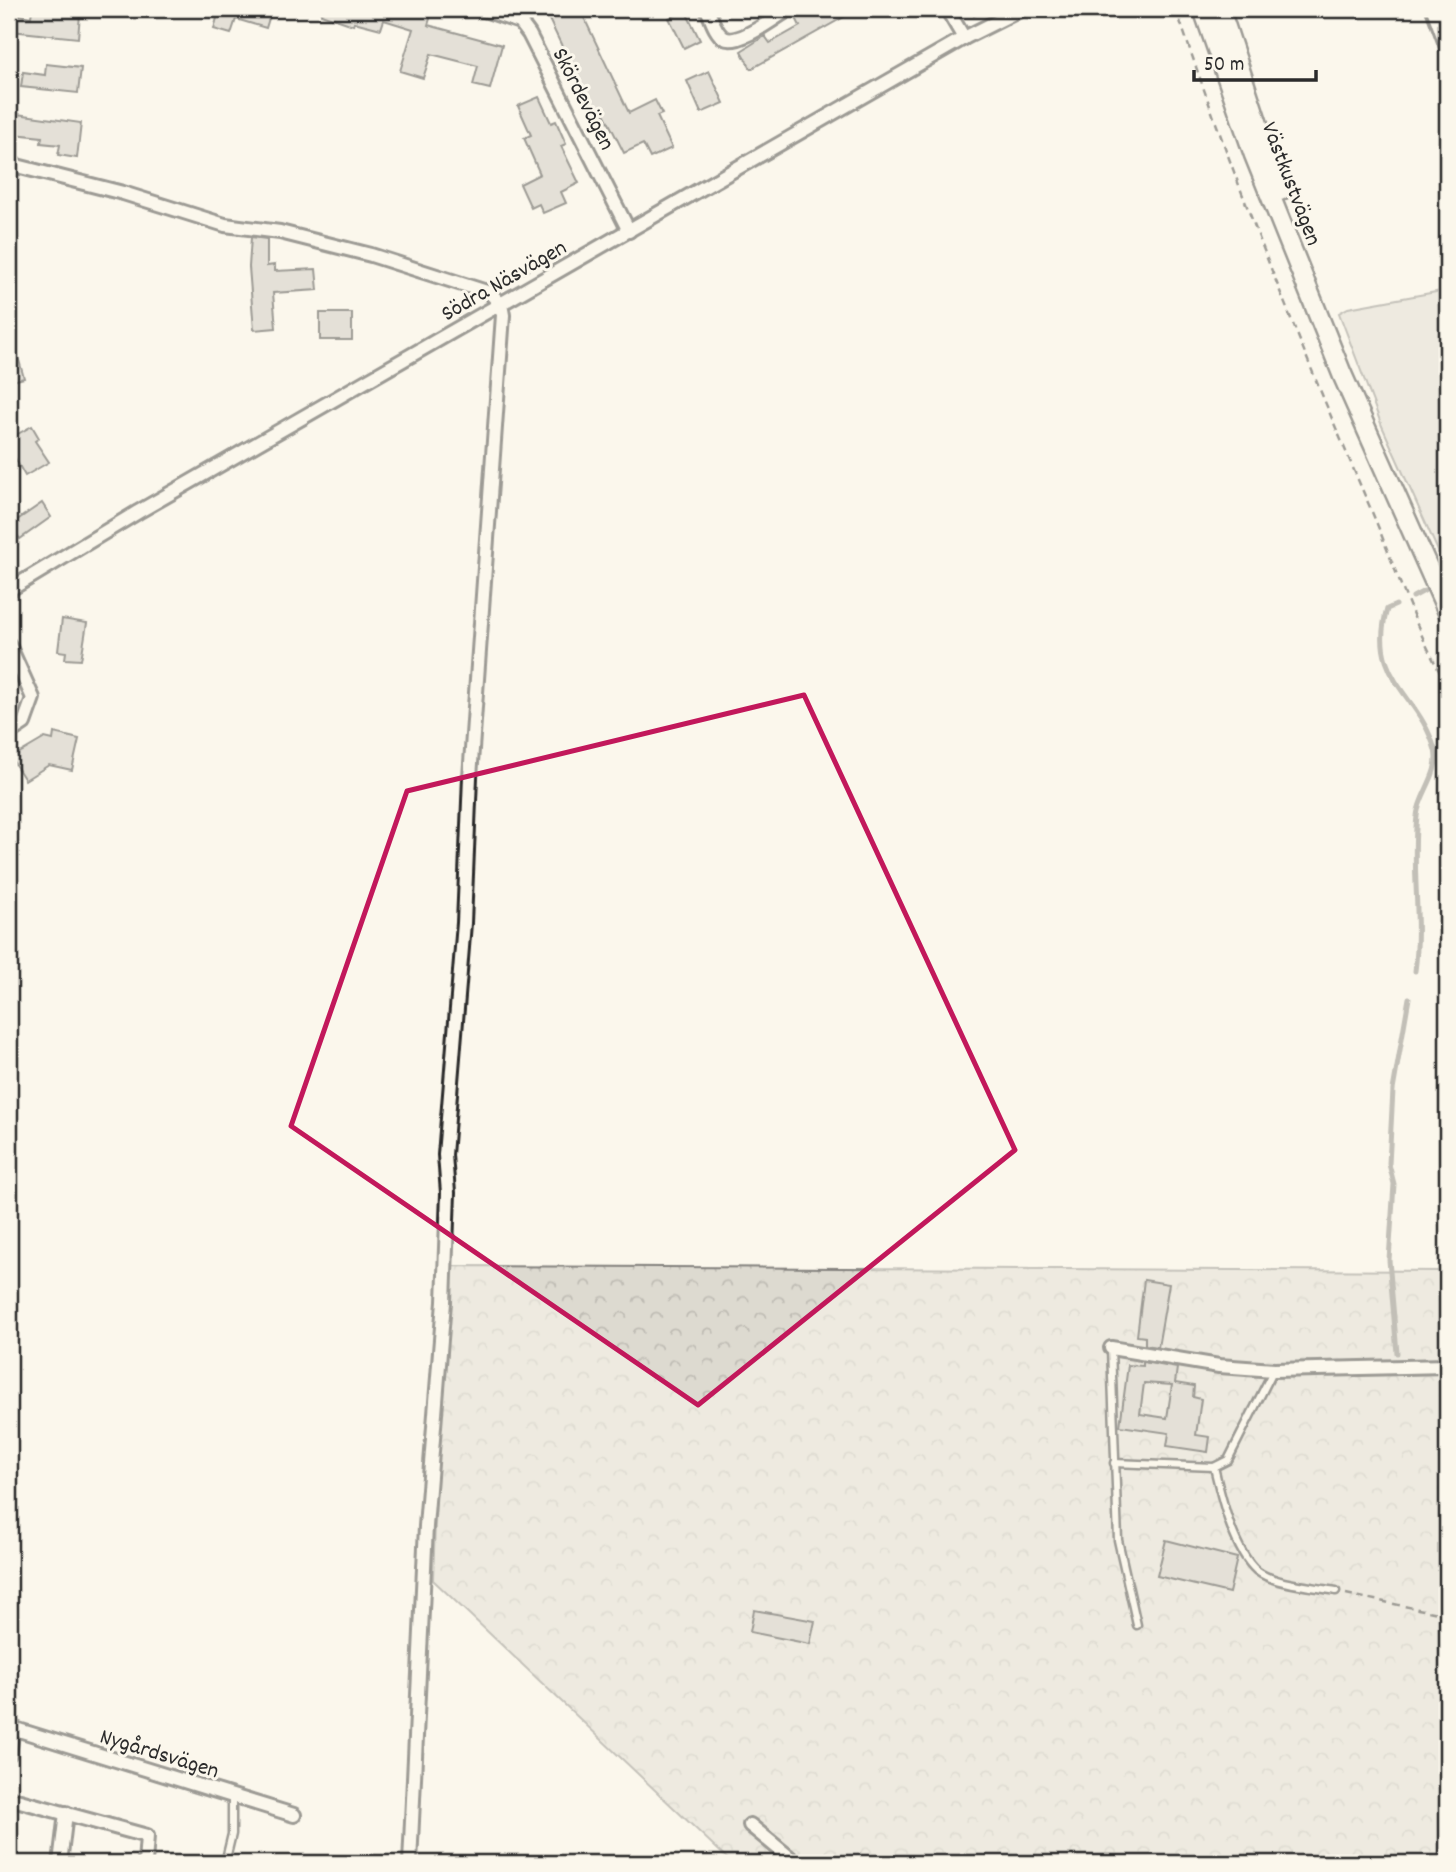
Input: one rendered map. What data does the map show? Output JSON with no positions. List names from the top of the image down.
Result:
{
  "streets": {
    "main road": ["Västkustvägen"],
    "street": ["Skördevägen", "Södra Näsvägen", "Nygårdsvägen"]
  },
  "crossings": [
    ["Skördevägen", "Södra Näsvägen"]
  ],
  "scale_bar": "50 m"
}
